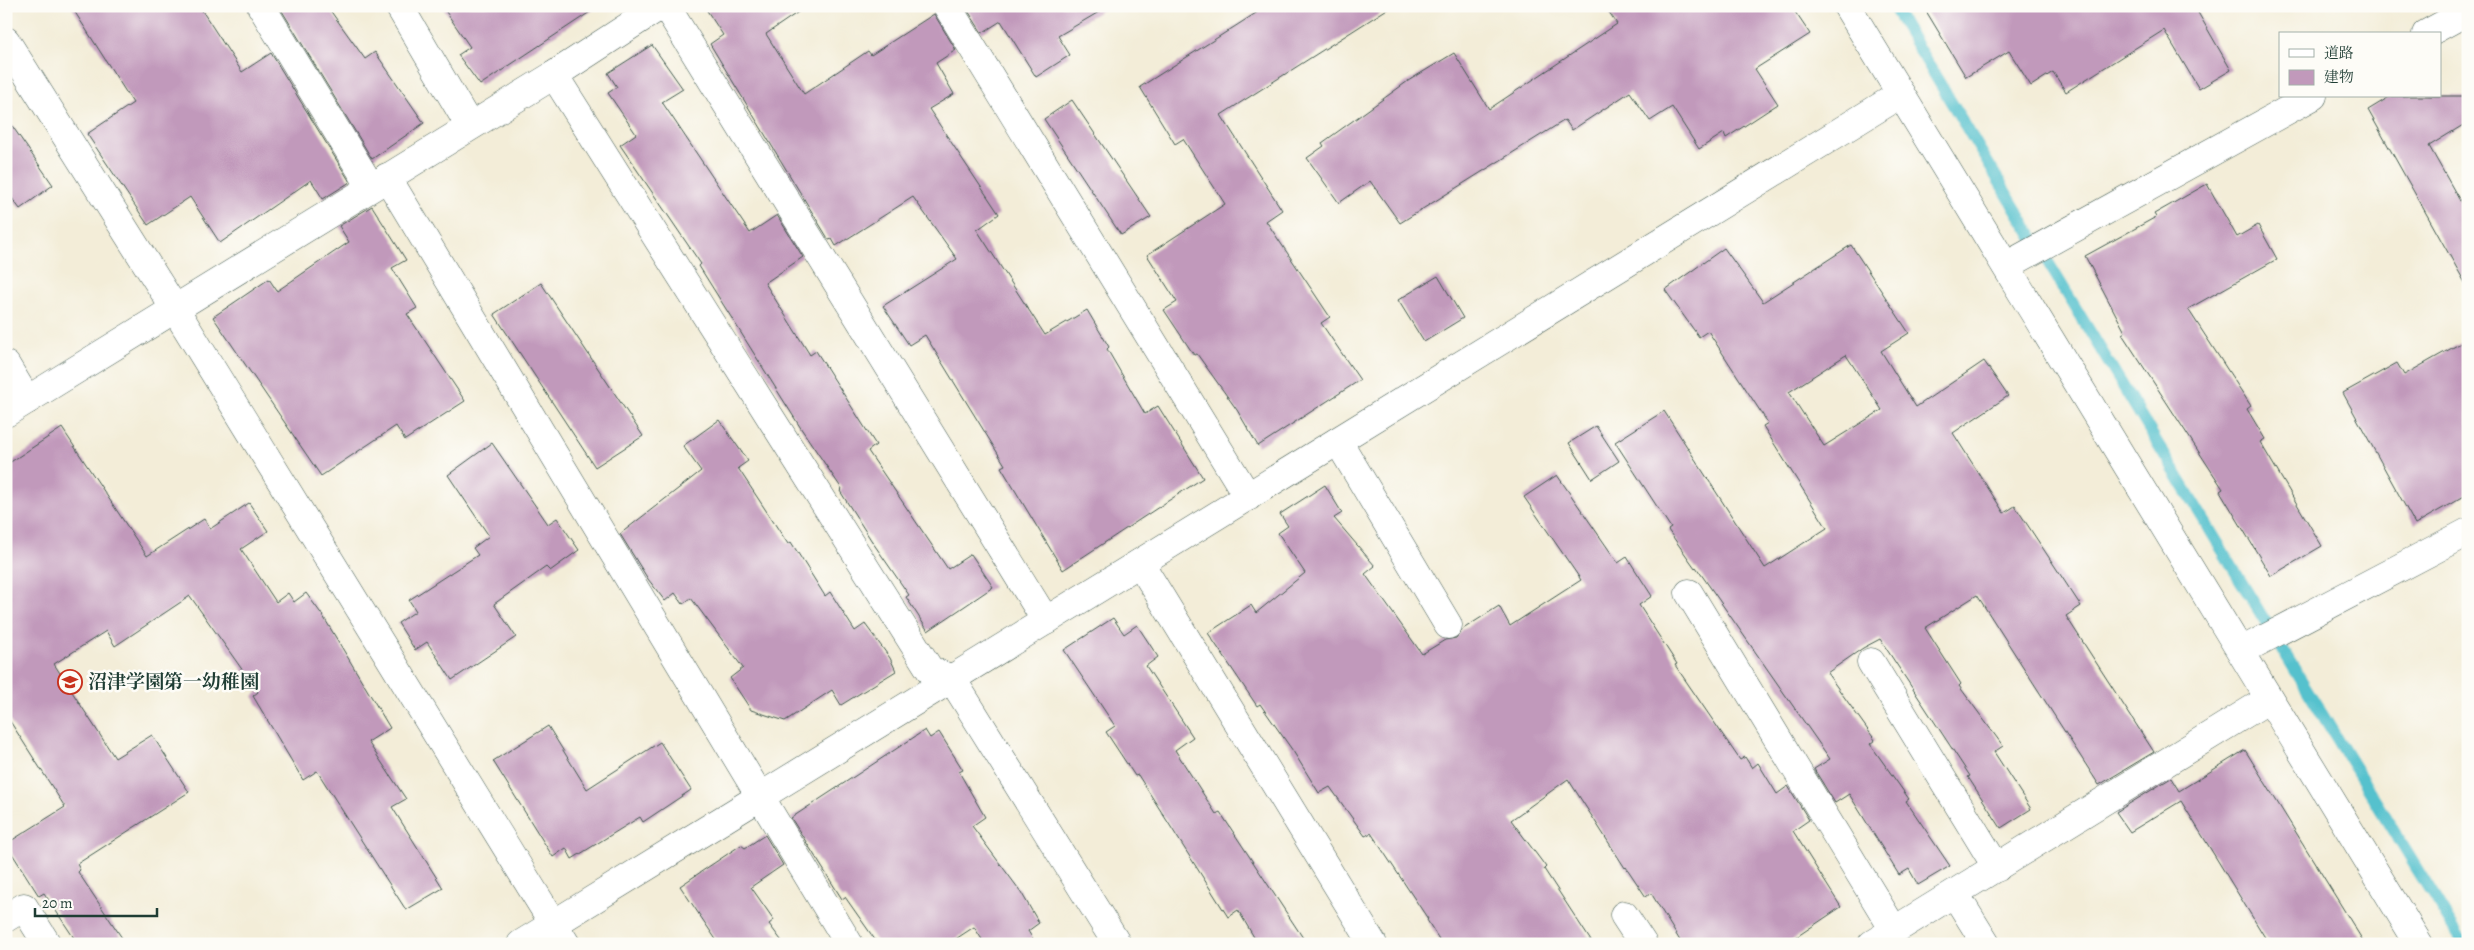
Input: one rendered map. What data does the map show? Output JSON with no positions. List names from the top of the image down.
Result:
{
  "places": {
    "school or university": ["沼津学園第一幼稚園"]
  },
  "legend": ["道路", "建物"],
  "scale_bar": "20 m"
}
